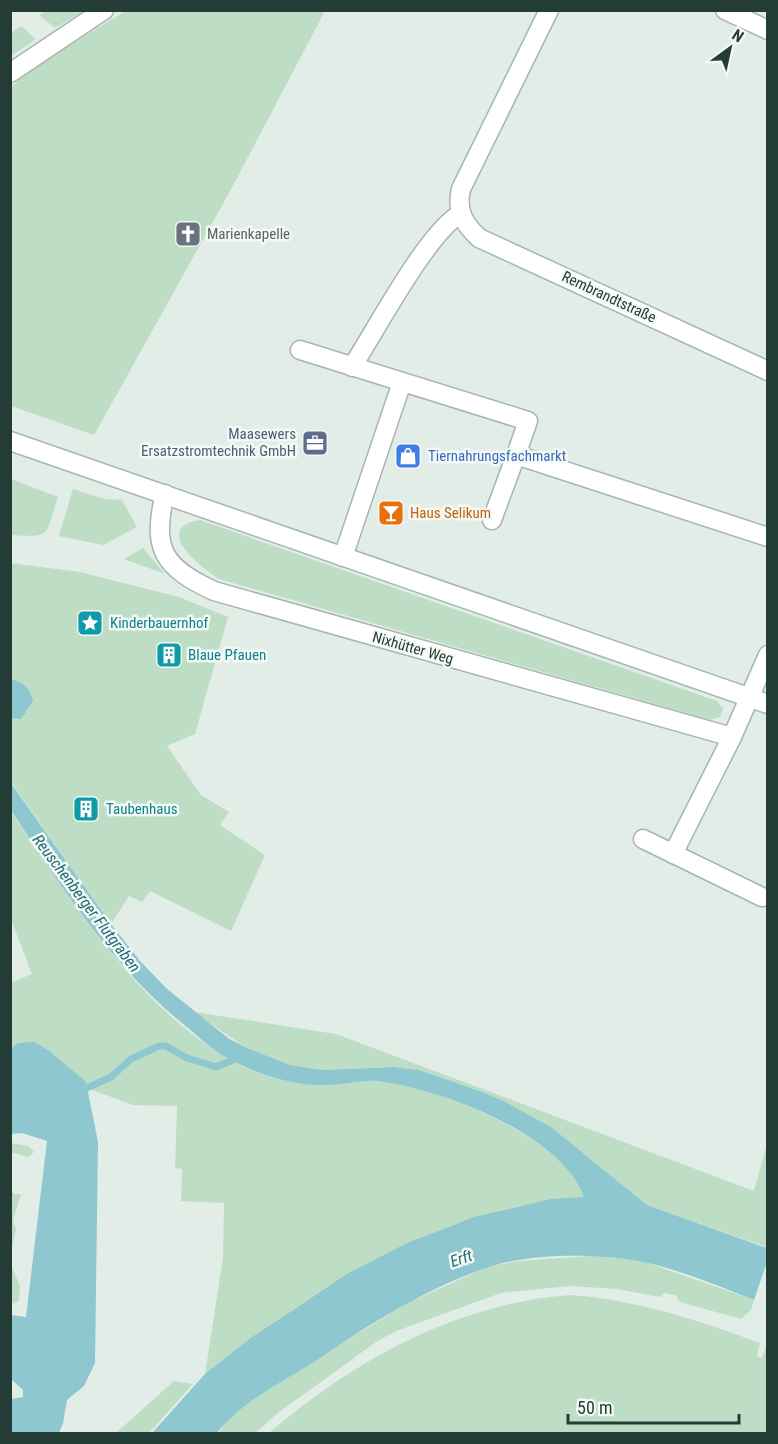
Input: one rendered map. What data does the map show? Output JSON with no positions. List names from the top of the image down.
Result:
{
  "streets": {
    "street": ["Rembrandtstraße", "Nixhütter Weg"]
  },
  "water": ["Reuschenberger Flutgraben", "Erft"],
  "places": {
    "church": ["Marienkapelle"],
    "office": ["Maasewers Ersatzstromtechnik GmbH"],
    "shop": ["Tiernahrungsfachmarkt"],
    "bar": ["Haus Selikum"],
    "place": ["Kinderbauernhof"],
    "building": ["Blaue Pfauen", "Taubenhaus"]
  },
  "scale_bar": "50 m",
  "north": "top right"
}
